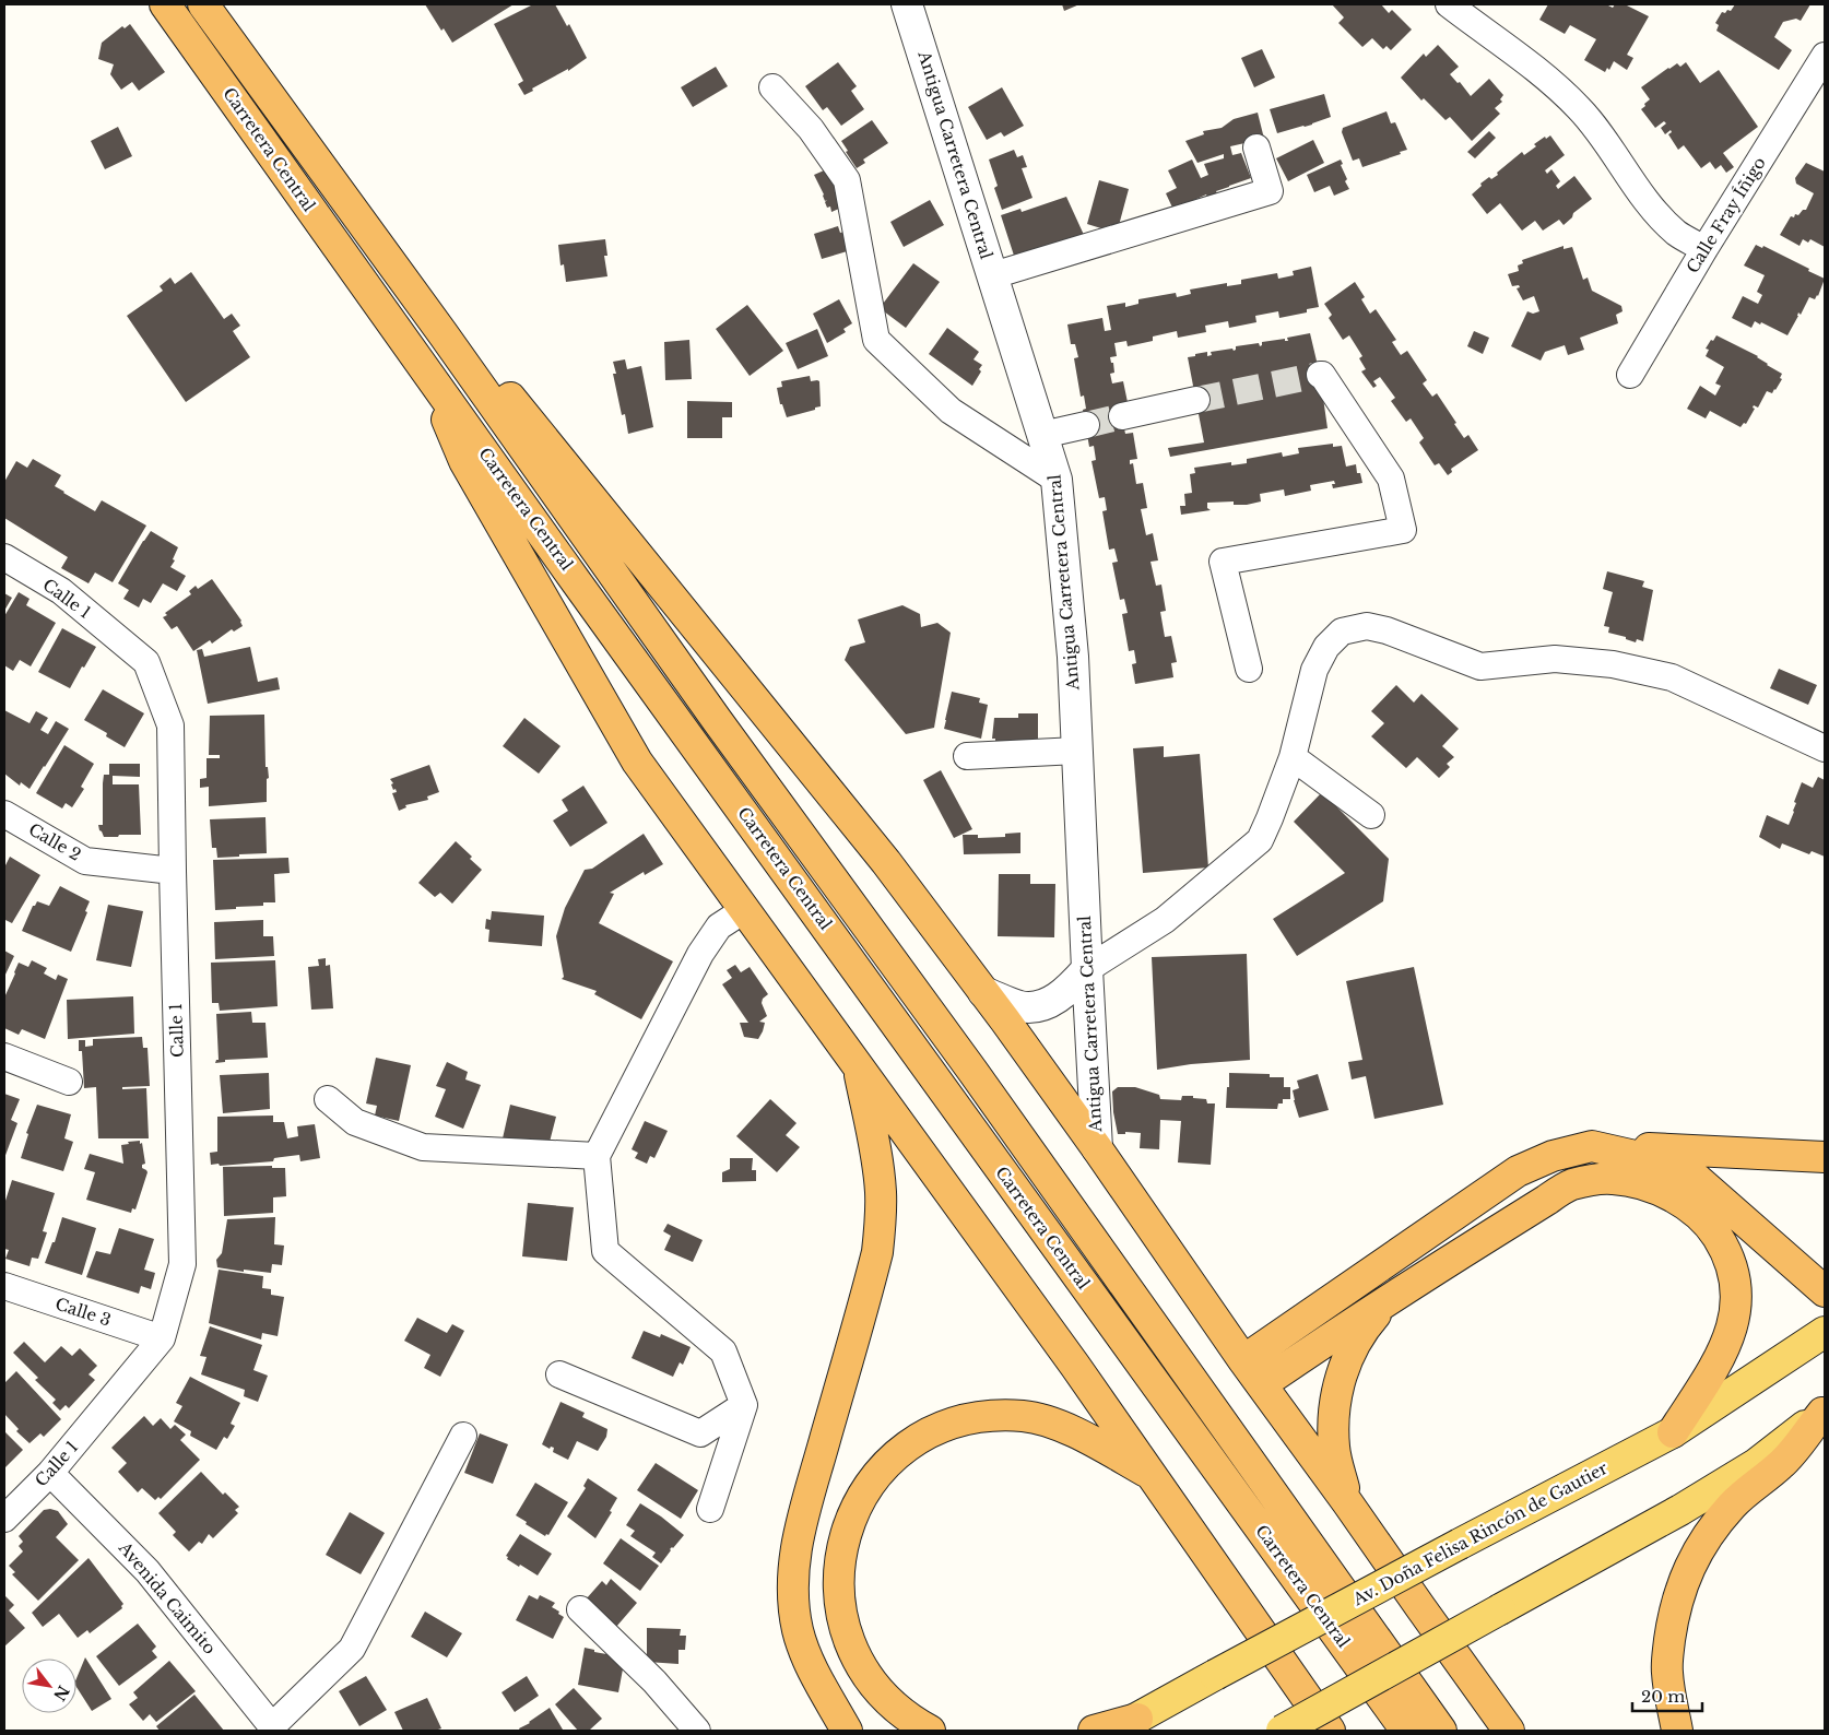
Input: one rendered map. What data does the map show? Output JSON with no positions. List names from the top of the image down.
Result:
{
  "streets": {
    "highway": ["Carretera Central"],
    "main road": ["Av. Doña Felisa Rincón de Gautier"],
    "street": [
      "Antigua Carretera Central",
      "Calle Fray Íñigo",
      "Calle 1",
      "Calle 2",
      "Calle 3",
      "Avenida Caimito"
    ]
  },
  "crossings": [
    ["Calle 1", "Calle 2"],
    ["Calle 1", "Calle 3"],
    ["Calle 1", "Avenida Caimito"]
  ],
  "scale_bar": "20 m",
  "north": "bottom right"
}
